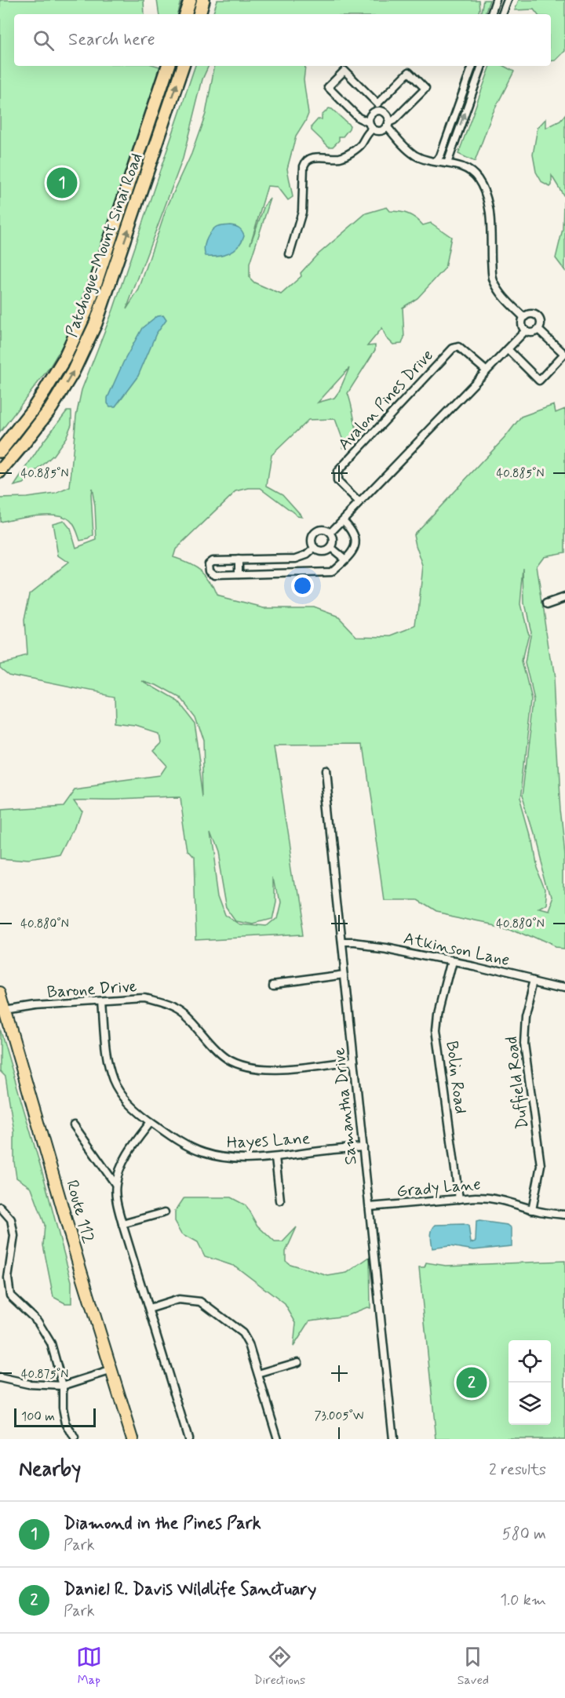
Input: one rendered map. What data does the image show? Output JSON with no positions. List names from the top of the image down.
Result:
{
  "streets": {
    "highway": ["Patchogue-Mount Sinai Road"],
    "main road": ["Route 112"],
    "street": [
      "Avalon Pines Drive",
      "Atkinson Lane",
      "Barone Drive",
      "Bolin Road",
      "Duffield Road",
      "Samantha Drive",
      "Hayes Lane",
      "Grady Lane"
    ]
  },
  "crossings": [
    ["Atkinson Lane", "Bolin Road"],
    ["Atkinson Lane", "Duffield Road"],
    ["Atkinson Lane", "Samantha Drive"],
    ["Barone Drive", "Samantha Drive"],
    ["Barone Drive", "Hayes Lane"],
    ["Barone Drive", "Route 112"],
    ["Bolin Road", "Grady Lane"],
    ["Duffield Road", "Grady Lane"],
    ["Samantha Drive", "Hayes Lane"],
    ["Samantha Drive", "Grady Lane"]
  ],
  "scale_bar": "100 m",
  "page": {
    "search": "Search here",
    "pins": ["1", "2"],
    "scale": "100 m",
    "heading": ["Nearby", "2 results"],
    "list": [
      {
        "mark": "1",
        "name": "Diamond in the Pines Park",
        "note": "Park",
        "value": "580 m"
      },
      {
        "mark": "2",
        "name": "Daniel R. Davis Wildlife Sanctuary",
        "note": "Park",
        "value": "1.0 km"
      }
    ],
    "nav": ["Map", "Directions", "Saved"]
  },
  "coordinates": [
    "40.885°N",
    "40.880°N",
    "40.875°N",
    "73.005°W"
  ]
}
